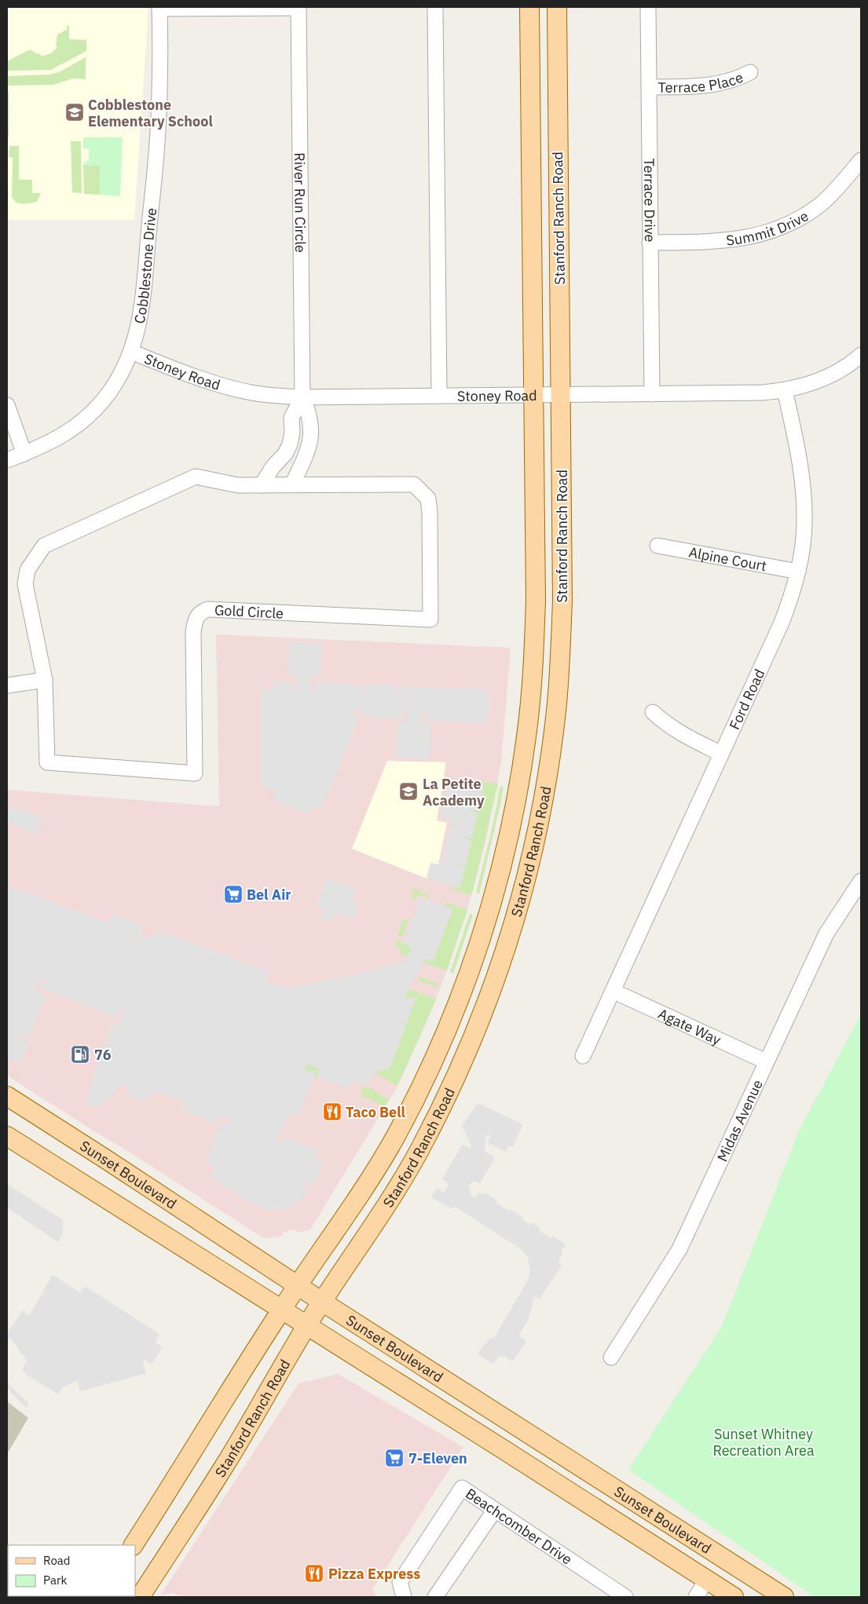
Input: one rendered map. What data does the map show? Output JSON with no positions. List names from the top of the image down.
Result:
{
  "streets": {
    "main road": ["Stanford Ranch Road", "Sunset Boulevard"],
    "street": [
      "Terrace Place",
      "Terrace Drive",
      "River Run Circle",
      "Summit Drive",
      "Cobblestone Drive",
      "Stoney Road",
      "Alpine Court",
      "Gold Circle",
      "Ford Road",
      "Agate Way",
      "Midas Avenue",
      "Beachcomber Drive"
    ]
  },
  "crossings": [
    ["Terrace Place", "Terrace Drive"],
    ["Terrace Drive", "Summit Drive"],
    ["Terrace Drive", "Stoney Road"],
    ["River Run Circle", "Stoney Road"],
    ["Stanford Ranch Road", "Stoney Road"],
    ["Stanford Ranch Road", "Sunset Boulevard"],
    ["Cobblestone Drive", "Stoney Road"],
    ["Stoney Road", "Ford Road"],
    ["Alpine Court", "Ford Road"],
    ["Ford Road", "Agate Way"],
    ["Agate Way", "Midas Avenue"]
  ],
  "parks": ["Sunset Whitney Recreation Area"],
  "places": {
    "school or university": ["Cobblestone Elementary School", "La Petite Academy"],
    "supermarket": ["Bel Air", "7-Eleven"],
    "fuel station": ["76"],
    "restaurant": ["Taco Bell", "Pizza Express"]
  },
  "legend": ["Road", "Park"]
}
